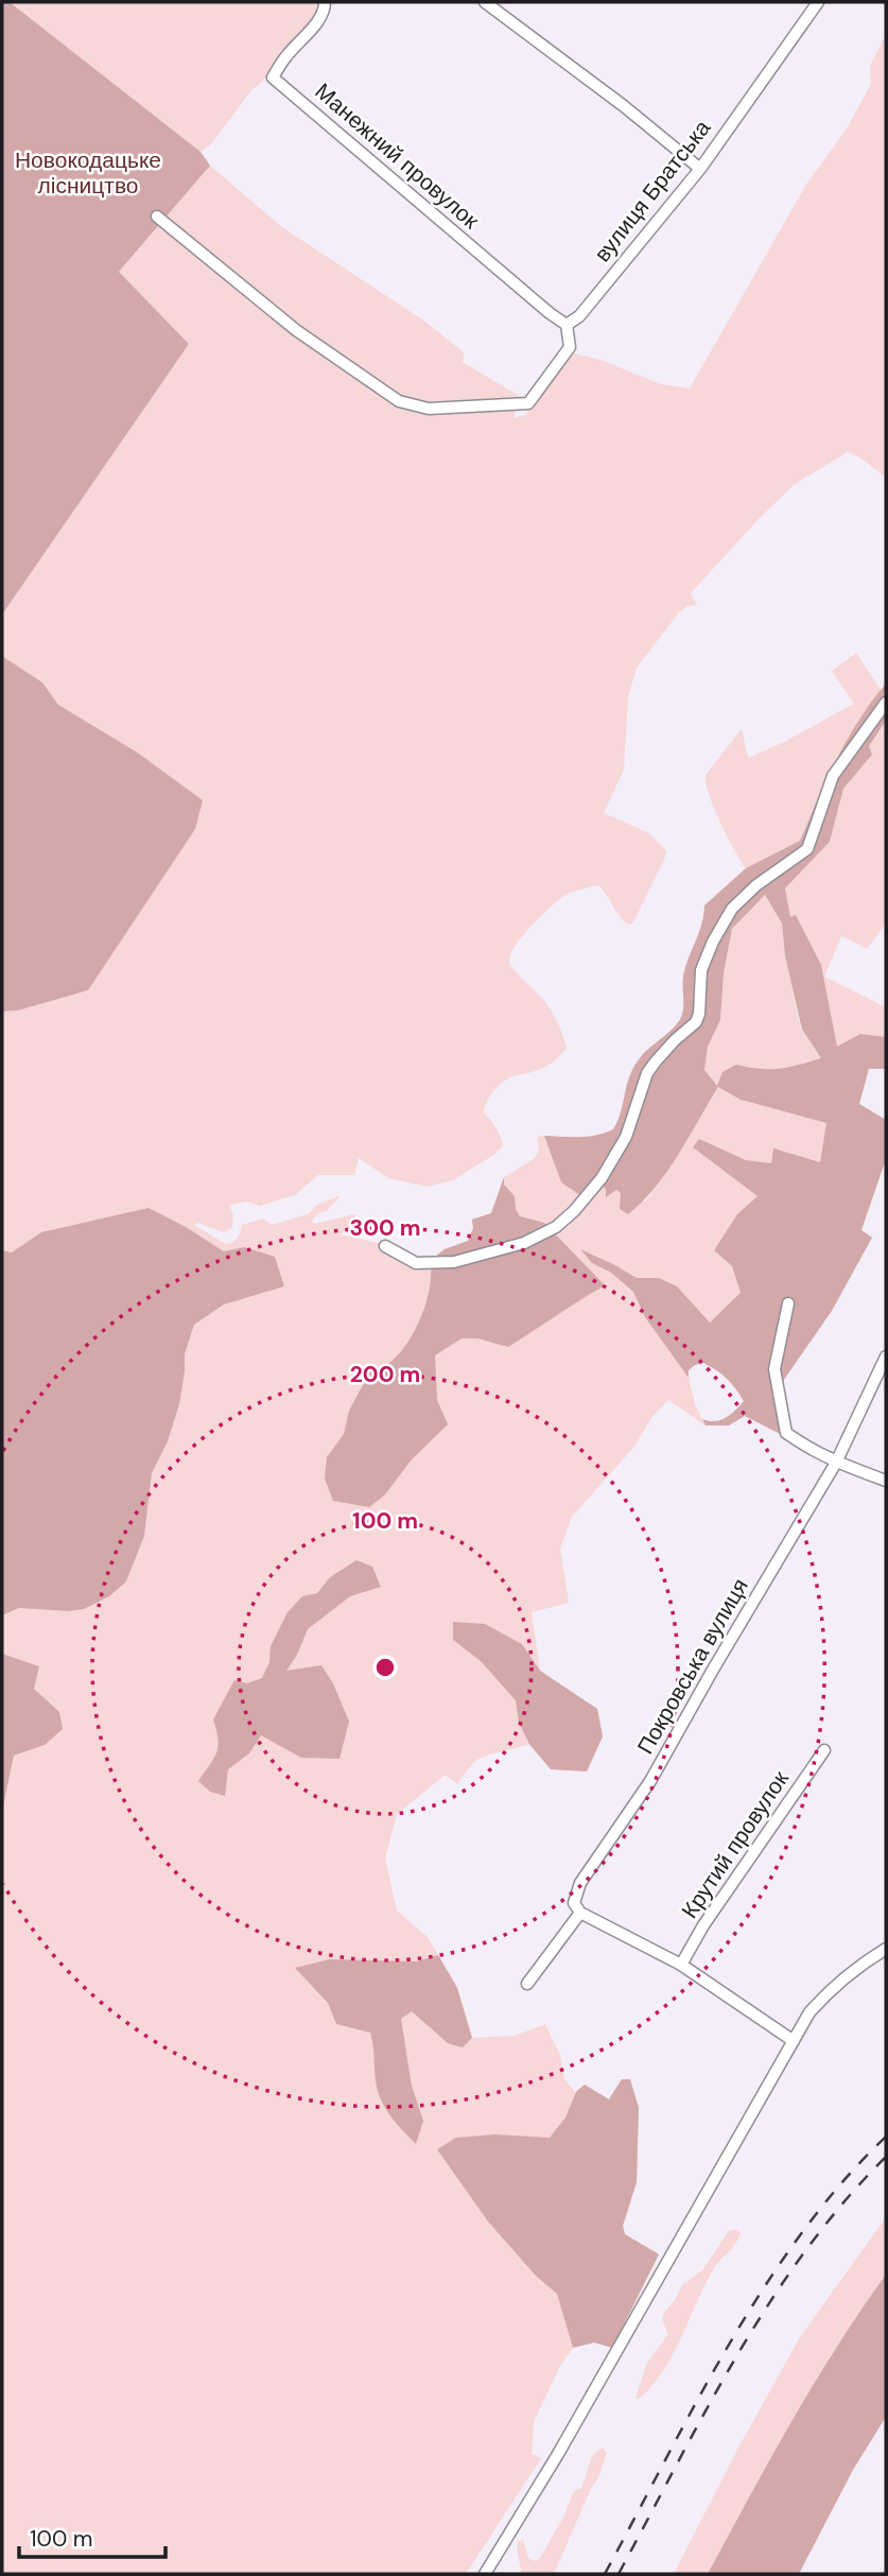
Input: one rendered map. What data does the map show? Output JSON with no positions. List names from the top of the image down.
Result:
{
  "streets": {
    "street": [
      "Манежний провулок",
      "вулиця Братська",
      "Покровська вулиця",
      "Крутий провулок"
    ]
  },
  "crossings": [
    ["Манежний провулок", "вулиця Братська"]
  ],
  "parks": ["Новокодацьке лісництво"],
  "scale_bar": "100 m",
  "rings": ["300 m", "200 m", "100 m"]
}
